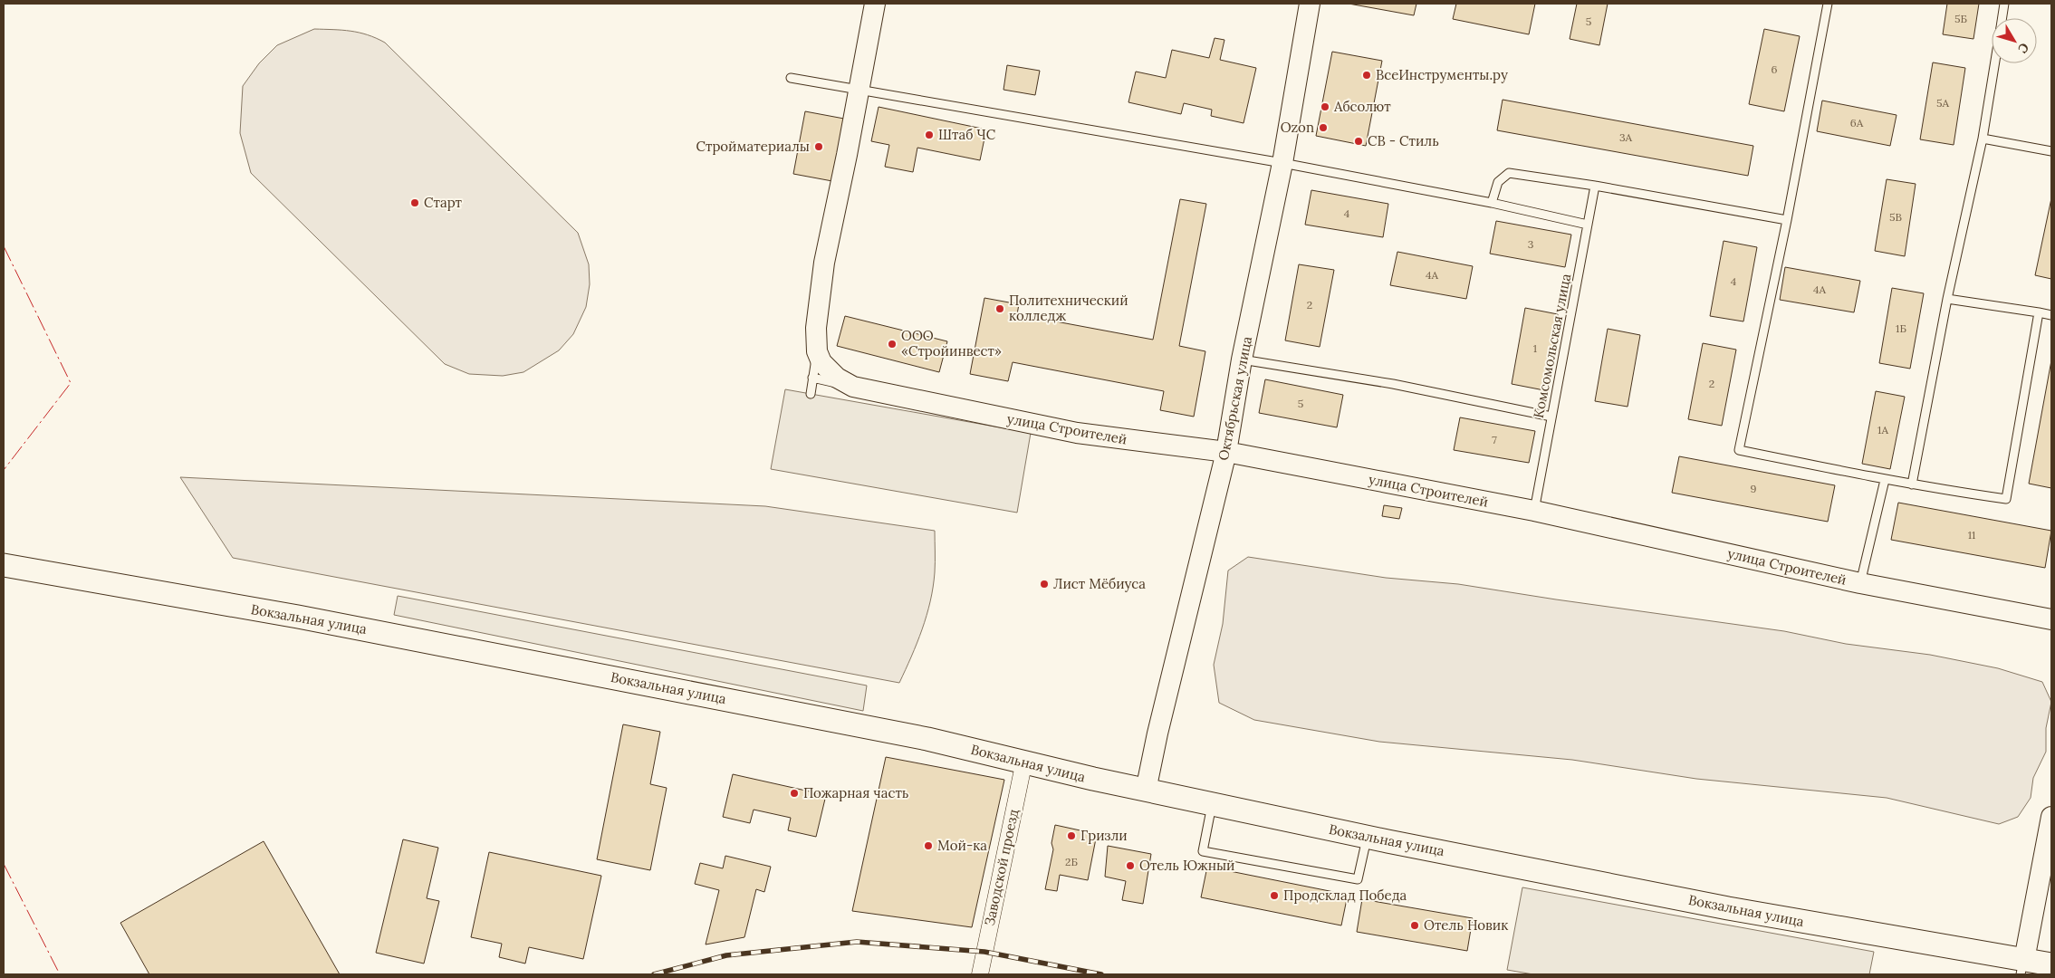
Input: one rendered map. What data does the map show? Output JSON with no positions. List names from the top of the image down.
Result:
{
  "streets": {
    "main road": ["Вокзальная улица"],
    "street": ["Октябрьская улица", "улица Строителей", "Заводской проезд"],
    "lane": ["Комсомольская улица"]
  },
  "crossings": [
    ["Комсомольская улица", "улица Строителей"],
    ["Октябрьская улица", "улица Строителей"],
    ["Октябрьская улица", "Вокзальная улица"],
    ["Вокзальная улица", "Заводской проезд"]
  ],
  "places": [
    "ВсеИнструменты.ру",
    "Абсолют",
    "Ozon",
    "Штаб ЧС",
    "СВ - Стиль",
    "Стройматериалы",
    "Старт",
    "Политехнический колледж",
    "ООО «Стройинвест»",
    "Лист Мёбиуса",
    "Пожарная часть",
    "Гризли",
    "Мой-ка",
    "Отель Южный",
    "Продсклад Победа",
    "Отель Новик"
  ],
  "house_numbers": [
    "5Б",
    "5",
    "6",
    "5А",
    "6А",
    "3А",
    "4",
    "5В",
    "3",
    "4А",
    "4",
    "4А",
    "2",
    "1Б",
    "1",
    "2",
    "5",
    "1А",
    "7",
    "9",
    "11",
    "2Б"
  ],
  "north": "bottom right"
}
